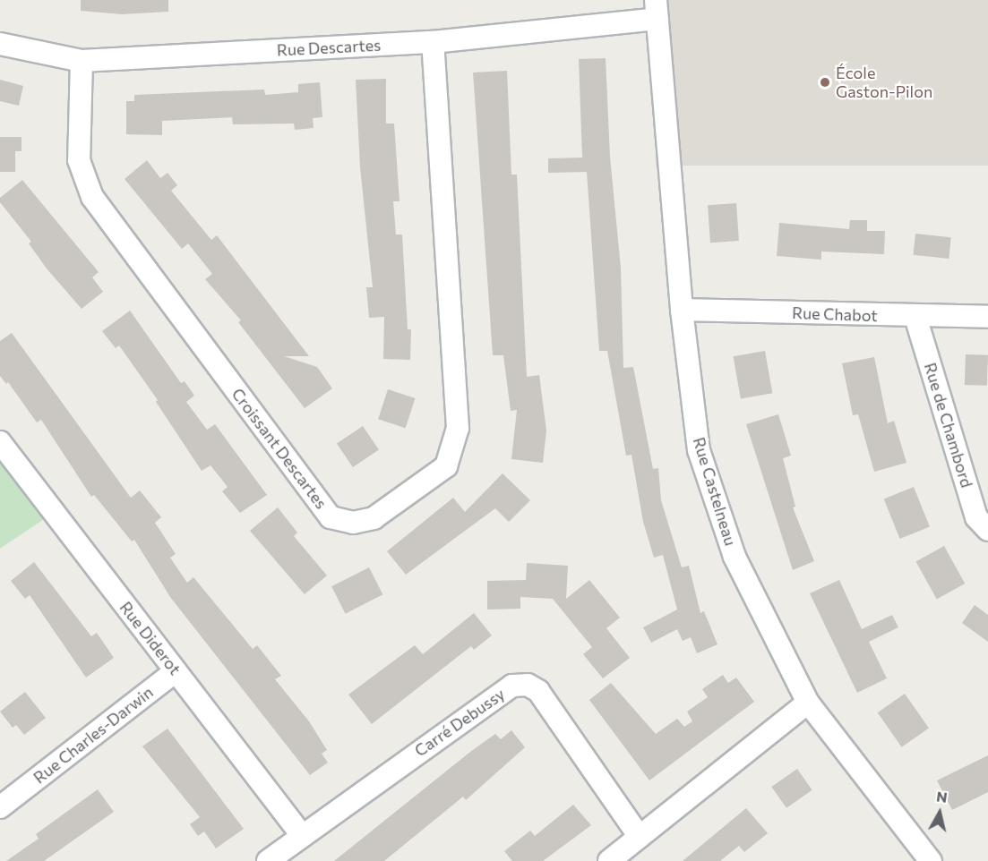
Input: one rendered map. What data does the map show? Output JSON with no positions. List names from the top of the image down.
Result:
{
  "streets": {
    "street": [
      "Rue Descartes",
      "Rue Chabot",
      "Rue de Chambord",
      "Croissant Descartes",
      "Rue Castelneau",
      "Rue Diderot",
      "Carré Debussy",
      "Rue Charles-Darwin"
    ]
  },
  "crossings": [
    ["Rue Descartes", "Croissant Descartes"],
    ["Rue Descartes", "Rue Castelneau"],
    ["Rue Chabot", "Rue de Chambord"],
    ["Rue Chabot", "Rue Castelneau"],
    ["Rue Diderot", "Carré Debussy"],
    ["Rue Diderot", "Rue Charles-Darwin"]
  ],
  "places": ["École Gaston-Pilon"],
  "north": "top"
}
